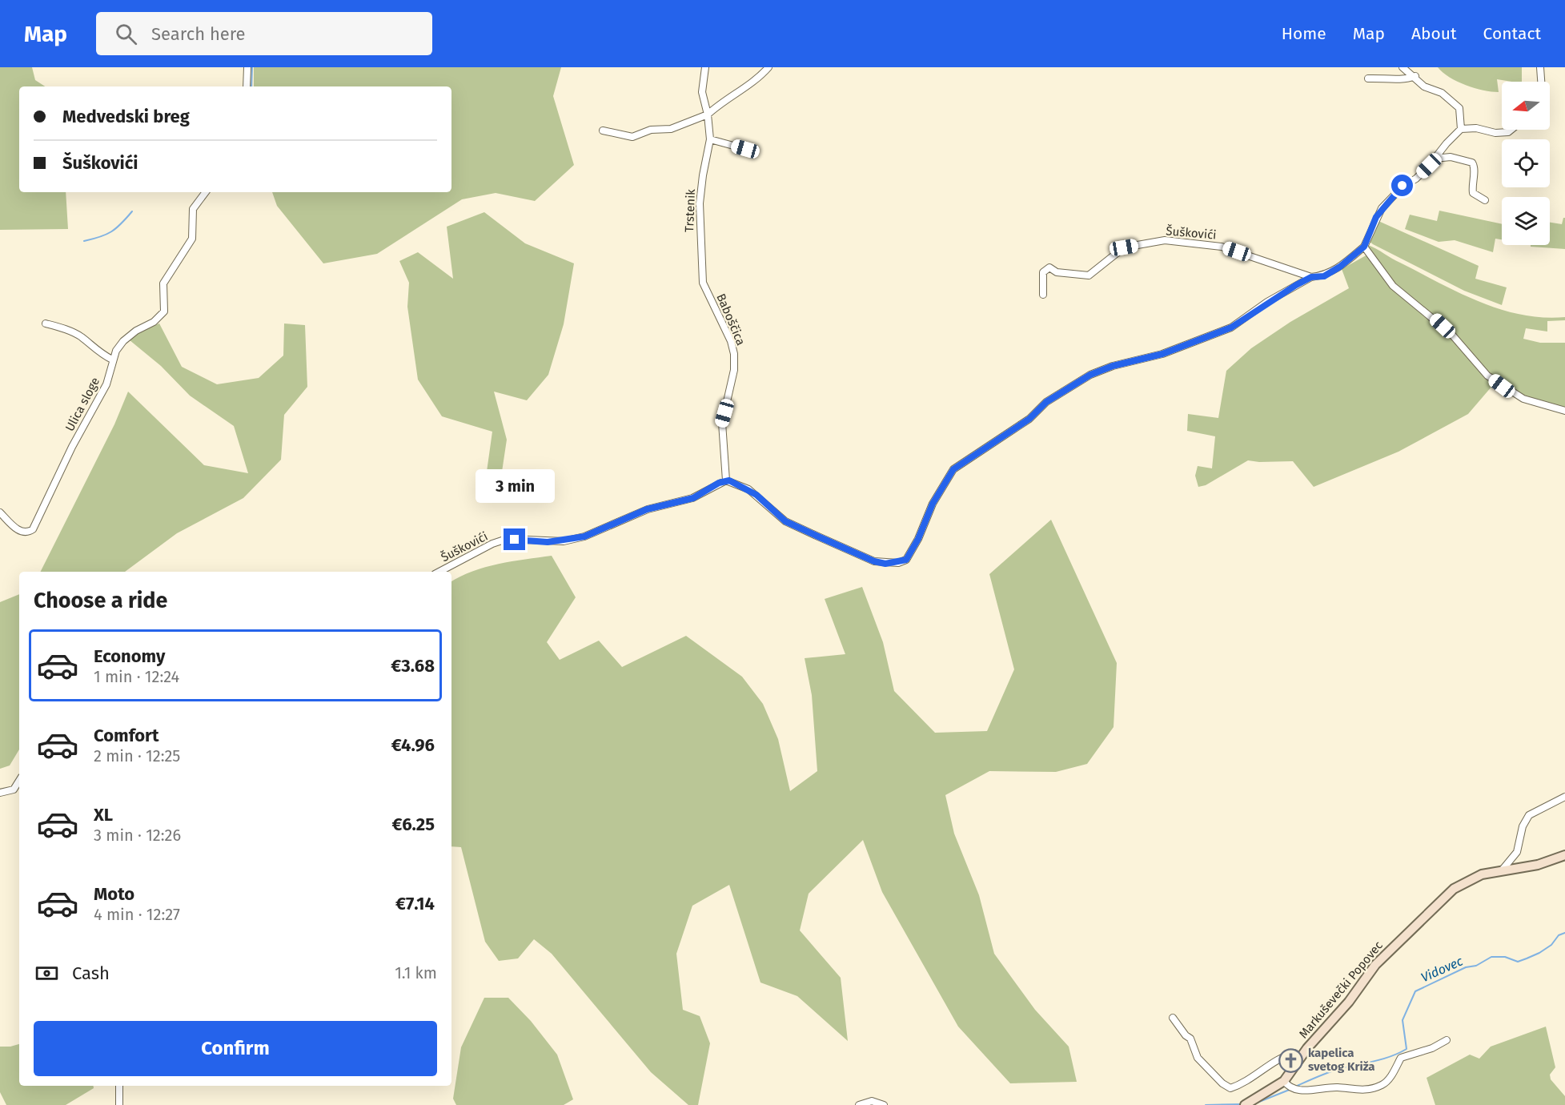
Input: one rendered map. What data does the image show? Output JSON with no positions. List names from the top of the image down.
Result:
{
  "streets": {
    "street": [
      "Trstenik",
      "Šuškovići",
      "Baboščica",
      "Ulica sloge",
      "Markuševečki Popovec"
    ]
  },
  "crossings": [
    ["Trstenik", "Baboščica"],
    ["Šuškovići", "Baboščica"]
  ],
  "water": ["Vidovec"],
  "places": {
    "church": ["kapelica svetog Križa"]
  },
  "north": "left",
  "page": {
    "header": "Map",
    "search": "Search here",
    "nav": [
      "Home",
      "Map",
      "About",
      "Contact"
    ],
    "banner": ["Medvedski breg", "Šuškovići"],
    "bubble": "3 min",
    "heading": "Choose a ride",
    "list": [
      {
        "name": "Economy",
        "note": "1 min · 12:24",
        "value": "€3.68"
      },
      {
        "name": "Comfort",
        "note": "2 min · 12:25",
        "value": "€4.96"
      },
      {
        "name": "XL",
        "note": "3 min · 12:26",
        "value": "€6.25"
      },
      {
        "name": "Moto",
        "note": "4 min · 12:27",
        "value": "€7.14"
      }
    ],
    "pay": ["Cash", "1.1 km"],
    "buttons": "Confirm"
  }
}
